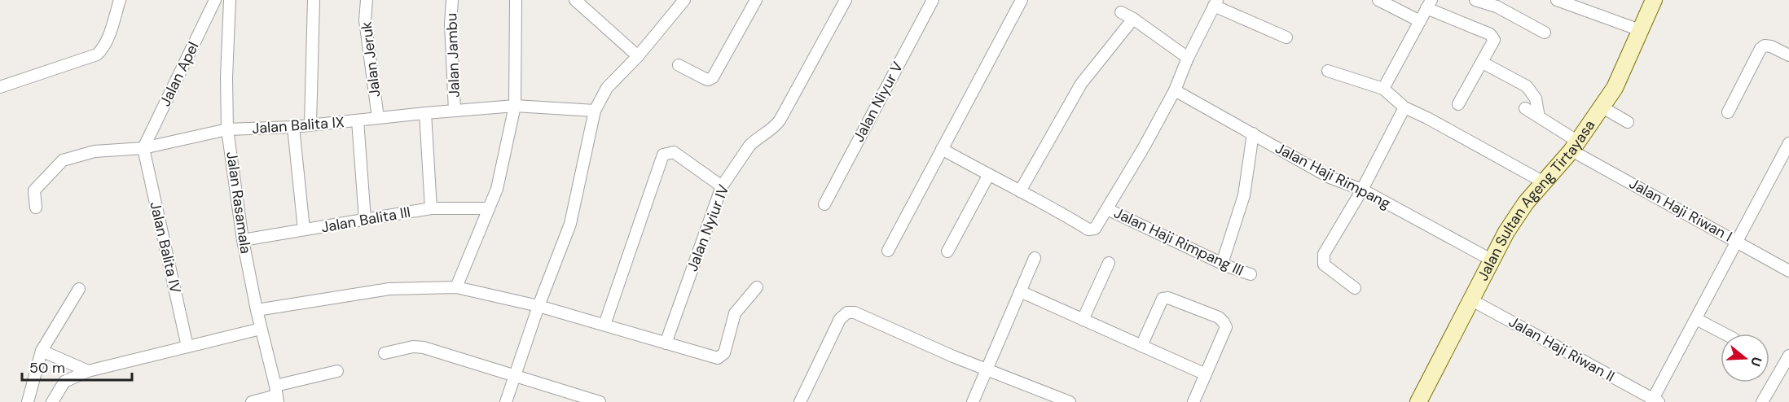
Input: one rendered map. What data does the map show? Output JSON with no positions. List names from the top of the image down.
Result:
{
  "streets": {
    "main road": ["Jalan Sultan Ageng Tirtayasa"],
    "street": [
      "Jalan Jambu",
      "Jalan Jeruk",
      "Jalan Apel",
      "Jalan Niyur V",
      "Jalan Balita IX",
      "Jalan Haji Rimpang",
      "Jalan Rasamala",
      "Jalan Haji Riwan I",
      "Jalan Balita III",
      "Jalan Nyiur IV",
      "Jalan Haji Rimpang III",
      "Jalan Balita IV",
      "Jalan Haji Riwan II"
    ]
  },
  "crossings": [
    ["Jalan Jambu", "Jalan Balita IX"],
    ["Jalan Jeruk", "Jalan Balita IX"],
    ["Jalan Apel", "Jalan Balita IX"],
    ["Jalan Apel", "Jalan Balita IV"],
    ["Jalan Balita IX", "Jalan Rasamala"],
    ["Jalan Balita IX", "Jalan Balita IV"],
    ["Jalan Haji Rimpang", "Jalan Sultan Ageng Tirtayasa"],
    ["Jalan Sultan Ageng Tirtayasa", "Jalan Haji Riwan I"],
    ["Jalan Sultan Ageng Tirtayasa", "Jalan Haji Riwan II"],
    ["Jalan Rasamala", "Jalan Balita III"]
  ],
  "scale_bar": "50 m",
  "north": "right"
}
